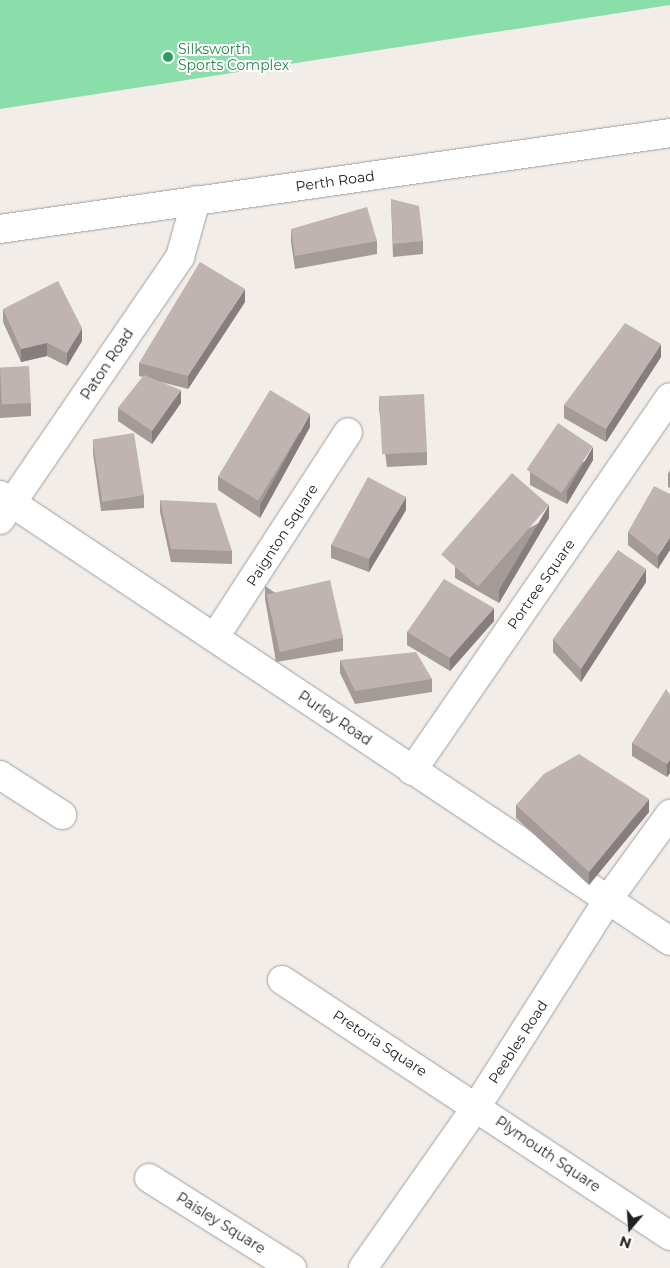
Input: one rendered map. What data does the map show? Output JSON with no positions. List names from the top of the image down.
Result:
{
  "streets": {
    "street": [
      "Perth Road",
      "Paton Road",
      "Paignton Square",
      "Portree Square",
      "Purley Road",
      "Peebles Road",
      "Pretoria Square",
      "Plymouth Square",
      "Paisley Square"
    ]
  },
  "crossings": [
    ["Perth Road", "Paton Road"],
    ["Paton Road", "Purley Road"],
    ["Paignton Square", "Purley Road"],
    ["Portree Square", "Purley Road"],
    ["Purley Road", "Peebles Road"],
    ["Peebles Road", "Pretoria Square"],
    ["Peebles Road", "Plymouth Square"],
    ["Pretoria Square", "Plymouth Square"]
  ],
  "places": ["Silksworth Sports Complex"],
  "north": "bottom"
}
